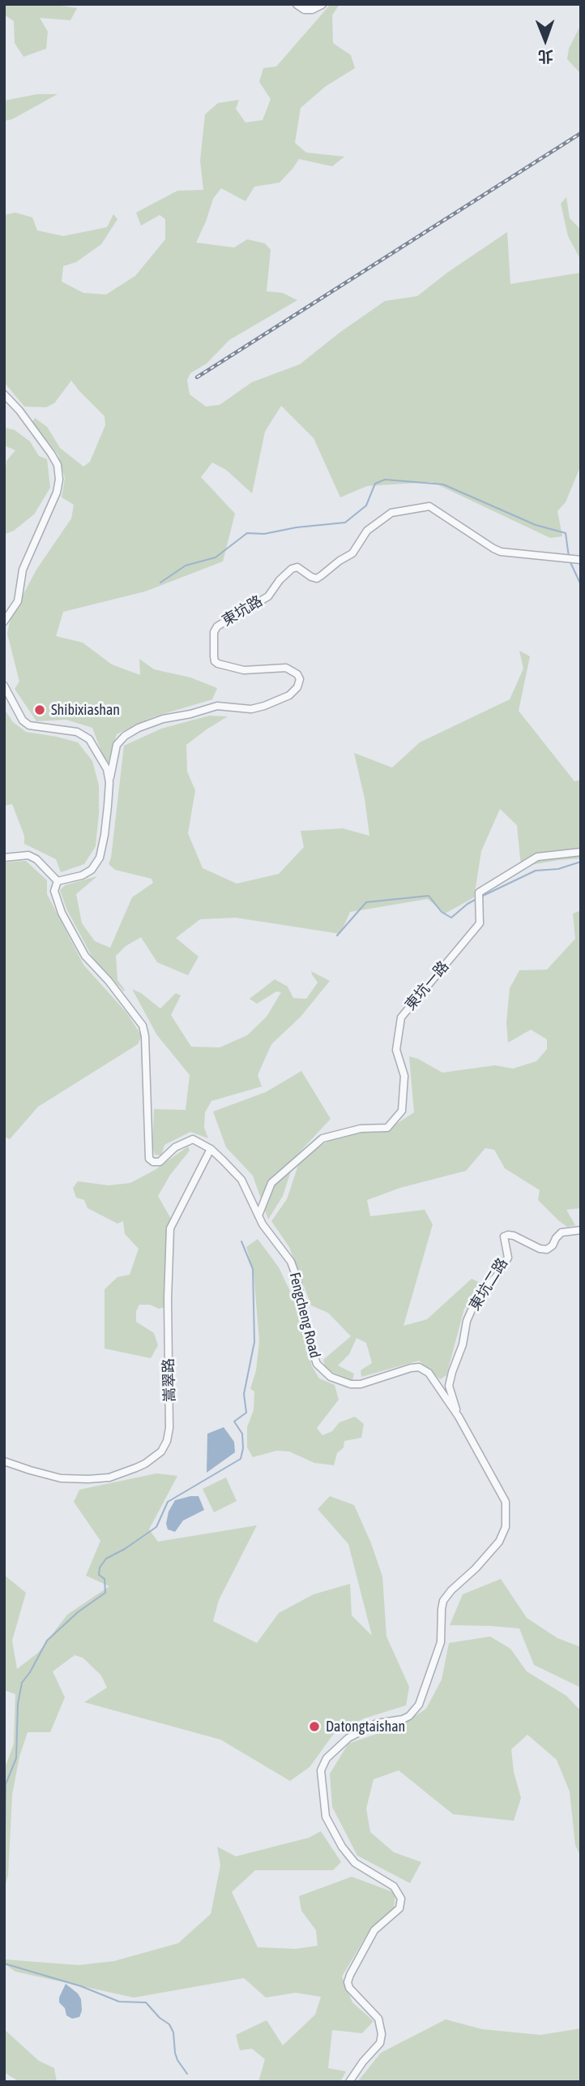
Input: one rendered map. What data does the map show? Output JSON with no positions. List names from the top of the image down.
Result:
{
  "streets": {
    "street": [
      "東坑路",
      "東坑一路",
      "東坑二路",
      "Fengcheng Road",
      "嵩翠路"
    ]
  },
  "crossings": [
    ["東坑一路", "Fengcheng Road"],
    ["東坑二路", "Fengcheng Road"],
    ["Fengcheng Road", "嵩翠路"]
  ],
  "places": ["Shibixiashan", "Datongtaishan"],
  "north": "bottom"
}
